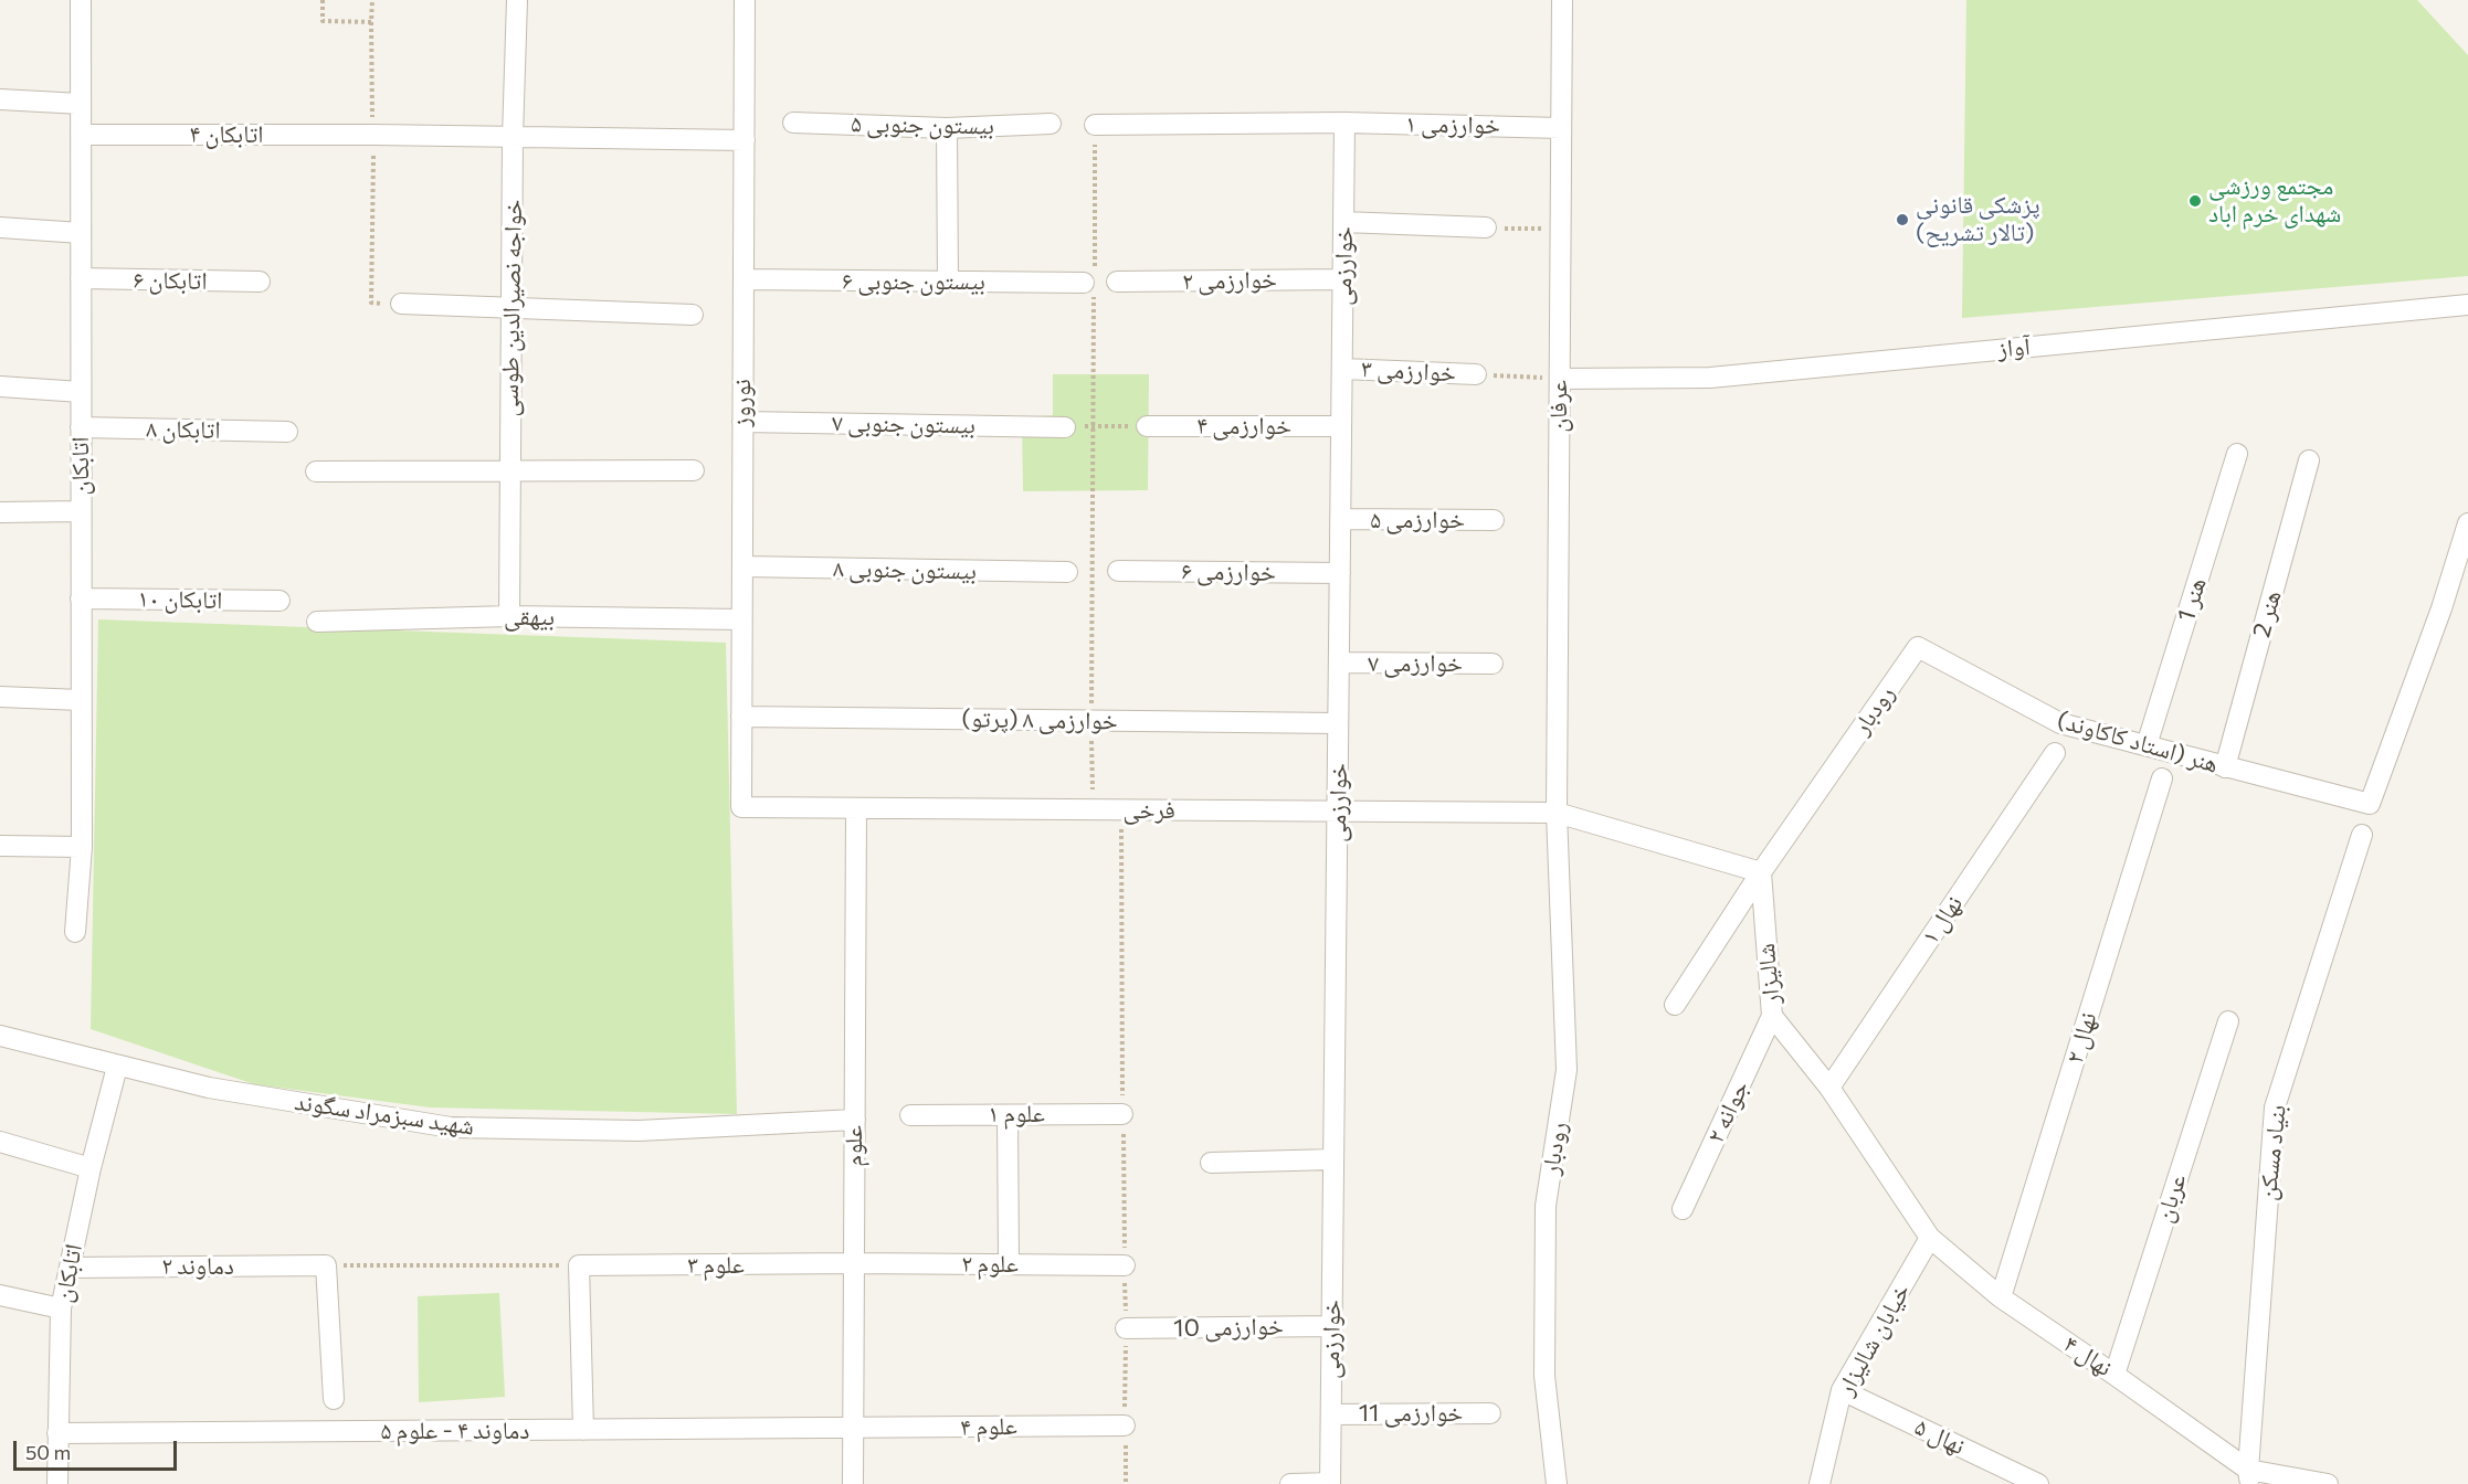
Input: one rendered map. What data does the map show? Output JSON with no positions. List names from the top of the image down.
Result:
{
  "streets": {
    "street": [
      "بیستون جنوبی ۵",
      "خوارزمی ۱",
      "اتابکان ۴",
      "خوارزمی",
      "اتابکان ۶",
      "خوارزمی ۲",
      "بیستون جنوبی ۶",
      "خواجه نصیرالدین طوسی",
      "آواز",
      "خوارزمی ۳",
      "نوروز",
      "عرفان",
      "بیستون جنوبی ۷",
      "خوارزمی ۴",
      "اتابکان ۸",
      "اتابکان",
      "خوارزمی ۵",
      "بیستون جنوبی ۸",
      "خوارزمی ۶",
      "اتابکان ۱۰",
      "هنر 1",
      "هنر 2",
      "بیهقی",
      "خوارزمی ۷",
      "رودبار",
      "خوارزمی ۸ (پرتو)",
      "هنر (استاد کاکاوند)",
      "فرخی",
      "نهال ۱",
      "شالیزار",
      "نهال ۲",
      "جوانه ۲",
      "شهید سبزمراد سگوند",
      "علوم ۱",
      "علوم",
      "بنیاد مسکن",
      "عربان",
      "علوم ۲",
      "علوم ۳",
      "دماوند ۲",
      "خوارزمی 10",
      "خیابان شالیزار",
      "نهال ۴",
      "خوارزمی 11",
      "علوم ۴",
      "دماوند ۴ - علوم ۵",
      "نهال ۵"
    ]
  },
  "crossings": [
    ["خوارزمی ۱", "خوارزمی"],
    ["خوارزمی ۱", "عرفان"],
    ["اتابکان ۴", "خواجه نصیرالدین طوسی"],
    ["اتابکان ۴", "نوروز"],
    ["اتابکان ۴", "اتابکان"],
    ["خوارزمی", "خوارزمی ۲"],
    ["خوارزمی", "خوارزمی ۳"],
    ["خوارزمی", "خوارزمی ۴"],
    ["خوارزمی", "خوارزمی ۵"],
    ["خوارزمی", "خوارزمی ۶"],
    ["خوارزمی", "خوارزمی ۷"],
    ["خوارزمی", "خوارزمی ۸ (پرتو)"],
    ["خوارزمی", "فرخی"],
    ["خوارزمی", "خوارزمی 10"],
    ["خوارزمی", "خوارزمی 11"],
    ["اتابکان ۶", "اتابکان"],
    ["بیستون جنوبی ۶", "نوروز"],
    ["خواجه نصیرالدین طوسی", "بیهقی"],
    ["آواز", "عرفان"],
    ["نوروز", "بیستون جنوبی ۷"],
    ["نوروز", "بیستون جنوبی ۸"],
    ["نوروز", "بیهقی"],
    ["نوروز", "خوارزمی ۸ (پرتو)"],
    ["نوروز", "فرخی"],
    ["عرفان", "رودبار"],
    ["عرفان", "فرخی"],
    ["اتابکان ۸", "اتابکان"],
    ["اتابکان", "اتابکان ۱۰"],
    ["اتابکان", "شهید سبزمراد سگوند"],
    ["اتابکان", "دماوند ۲"],
    ["اتابکان", "دماوند ۴ - علوم ۵"],
    ["هنر 1", "هنر (استاد کاکاوند)"],
    ["هنر 2", "هنر (استاد کاکاوند)"],
    ["رودبار", "هنر (استاد کاکاوند)"],
    ["رودبار", "فرخی"],
    ["رودبار", "شالیزار"],
    ["فرخی", "علوم"],
    ["نهال ۱", "شالیزار"],
    ["شالیزار", "جوانه ۲"],
    ["شالیزار", "خیابان شالیزار"],
    ["شالیزار", "نهال ۴"],
    ["نهال ۲", "نهال ۴"],
    ["شهید سبزمراد سگوند", "علوم"],
    ["علوم", "علوم ۲"],
    ["علوم", "علوم ۳"],
    ["علوم", "علوم ۴"],
    ["علوم", "دماوند ۴ - علوم ۵"],
    ["بنیاد مسکن", "نهال ۴"],
    ["عربان", "نهال ۴"],
    ["علوم ۲", "علوم ۳"],
    ["خیابان شالیزار", "نهال ۴"],
    ["خیابان شالیزار", "نهال ۵"],
    ["علوم ۴", "دماوند ۴ - علوم ۵"]
  ],
  "places": ["مجتمع ورزشی شهدای خرم اباد", "پزشکی قانونی (تالار تشریح)"],
  "scale_bar": "50 m"
}
